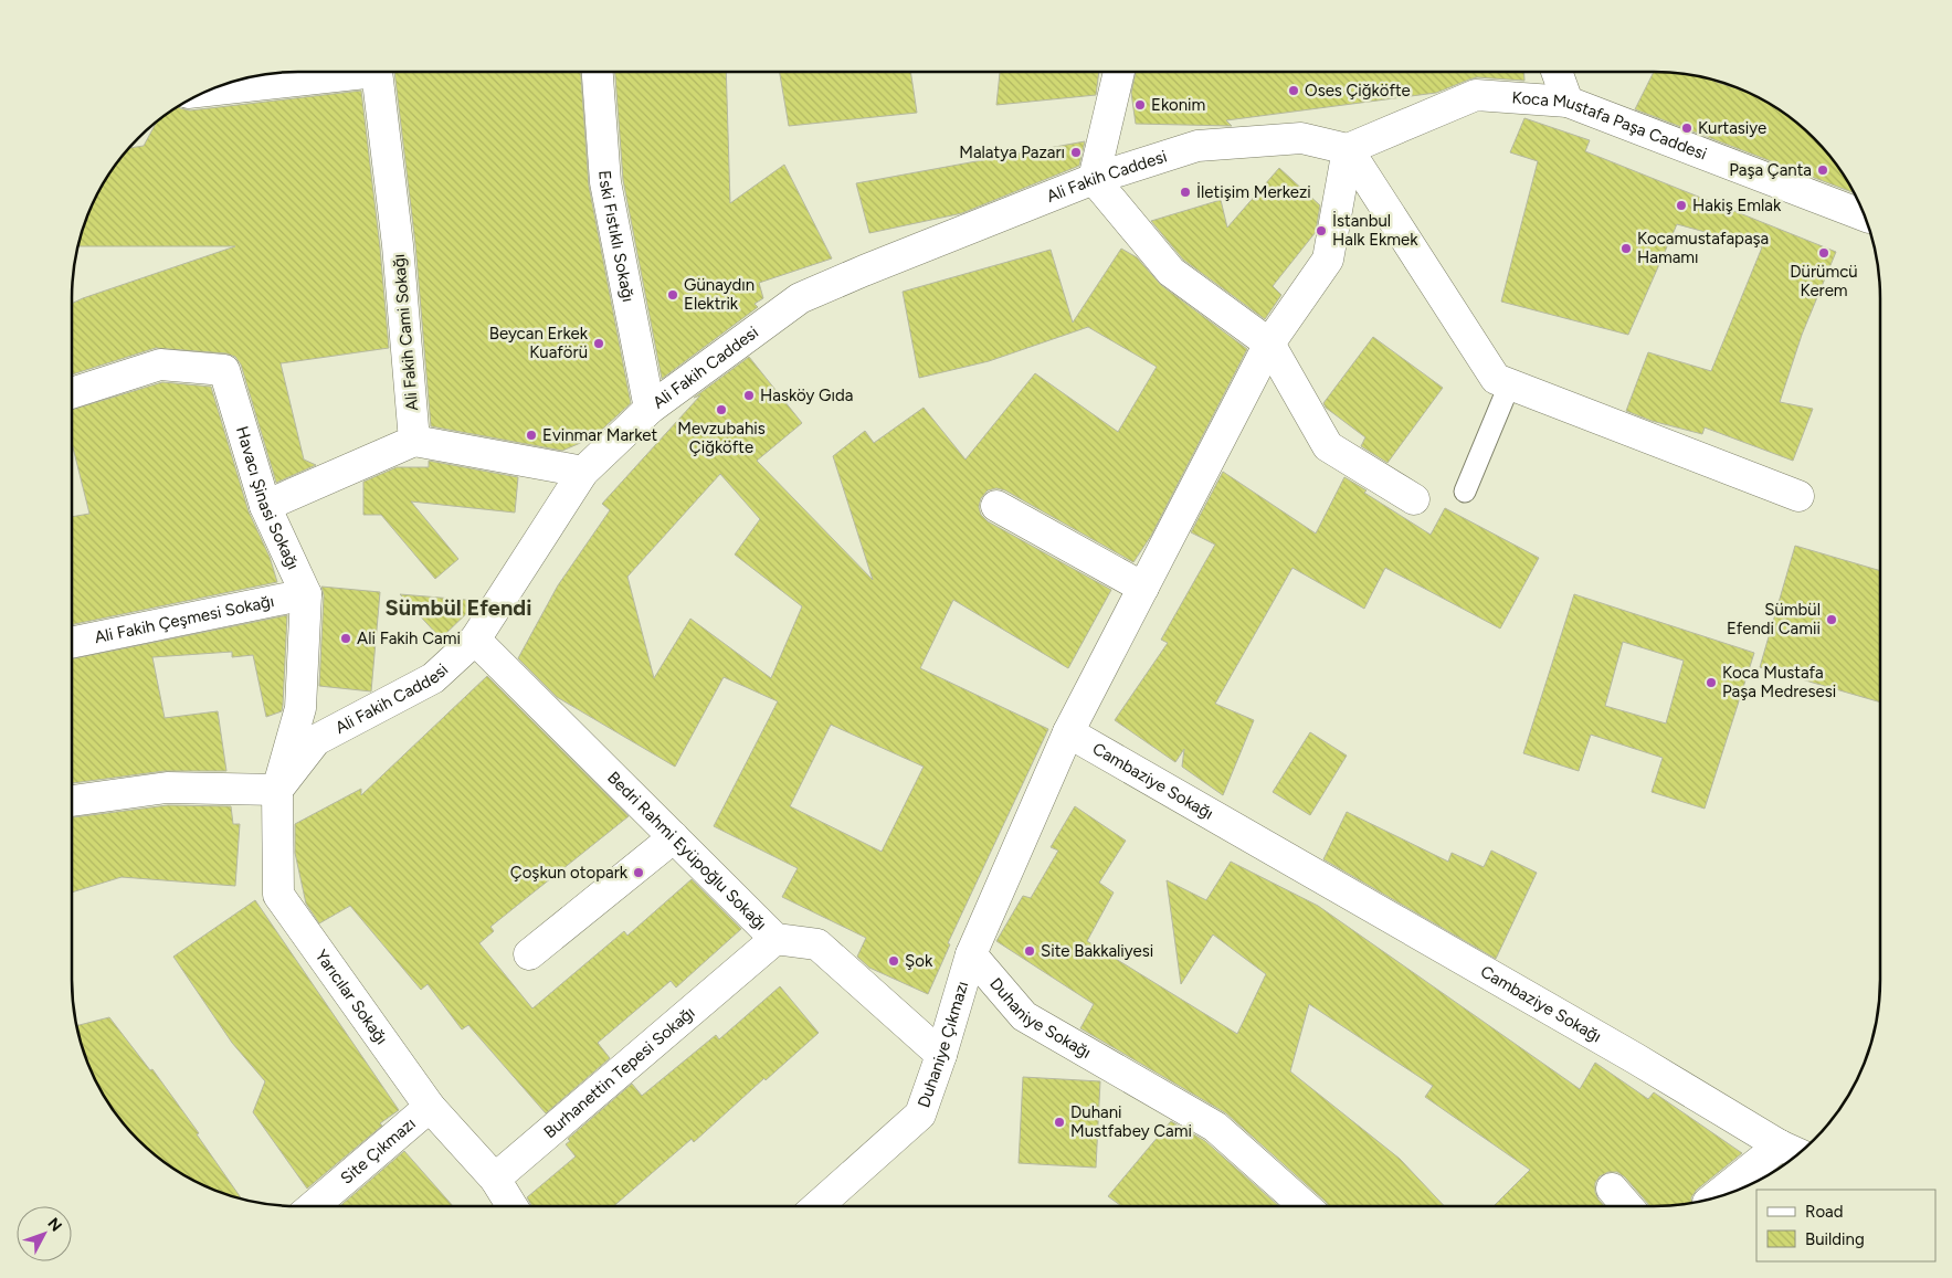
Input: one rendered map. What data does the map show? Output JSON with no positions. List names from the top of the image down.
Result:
{
  "streets": {
    "street": [
      "Koca Mustafa Paşa Caddesi",
      "Ali Fakih Caddesi",
      "Eski Fıstıklı Sokağı",
      "Ali Fakih Cami Sokağı",
      "Havacı Şinasi Sokağı",
      "Ali Fakih Çeşmesi Sokağı",
      "Cambaziye Sokağı",
      "Bedri Rahmi Eyüpoğlu Sokağı",
      "Yarıcılar Sokağı",
      "Duhaniye Sokağı",
      "Duhaniye Çıkmazı",
      "Burhanettin Tepesi Sokağı",
      "Site Çıkmazı"
    ]
  },
  "crossings": [
    ["Koca Mustafa Paşa Caddesi", "Ali Fakih Caddesi"],
    ["Ali Fakih Caddesi", "Eski Fıstıklı Sokağı"],
    ["Ali Fakih Caddesi", "Havacı Şinasi Sokağı"],
    ["Ali Fakih Caddesi", "Bedri Rahmi Eyüpoğlu Sokağı"],
    ["Ali Fakih Caddesi", "Yarıcılar Sokağı"],
    ["Havacı Şinasi Sokağı", "Ali Fakih Çeşmesi Sokağı"],
    ["Havacı Şinasi Sokağı", "Yarıcılar Sokağı"],
    ["Bedri Rahmi Eyüpoğlu Sokağı", "Duhaniye Çıkmazı"],
    ["Bedri Rahmi Eyüpoğlu Sokağı", "Burhanettin Tepesi Sokağı"],
    ["Yarıcılar Sokağı", "Burhanettin Tepesi Sokağı"],
    ["Yarıcılar Sokağı", "Site Çıkmazı"],
    ["Duhaniye Sokağı", "Duhaniye Çıkmazı"]
  ],
  "districts": ["Sümbül Efendi"],
  "places": [
    "Oses Çiğköfte",
    "Ekonim",
    "Kurtasiye",
    "Malatya Pazarı",
    "Paşa Çanta",
    "İletişim Merkezi",
    "Hakiş Emlak",
    "İstanbul Halk Ekmek",
    "Kocamustafapaşa Hamamı",
    "Dürümcü Kerem",
    "Günaydın Elektrik",
    "Beycan Erkek Kuaförü",
    "Hasköy Gıda",
    "Mevzubahis Çiğköfte",
    "Evinmar Market",
    "Sümbül Efendi Camii",
    "Ali Fakih Cami",
    "Koca Mustafa Paşa Medresesi",
    "Çoşkun otopark",
    "Site Bakkaliyesi",
    "Şok",
    "Duhani Mustfabey Cami"
  ],
  "legend": ["Road", "Building"],
  "north": "top right"
}
